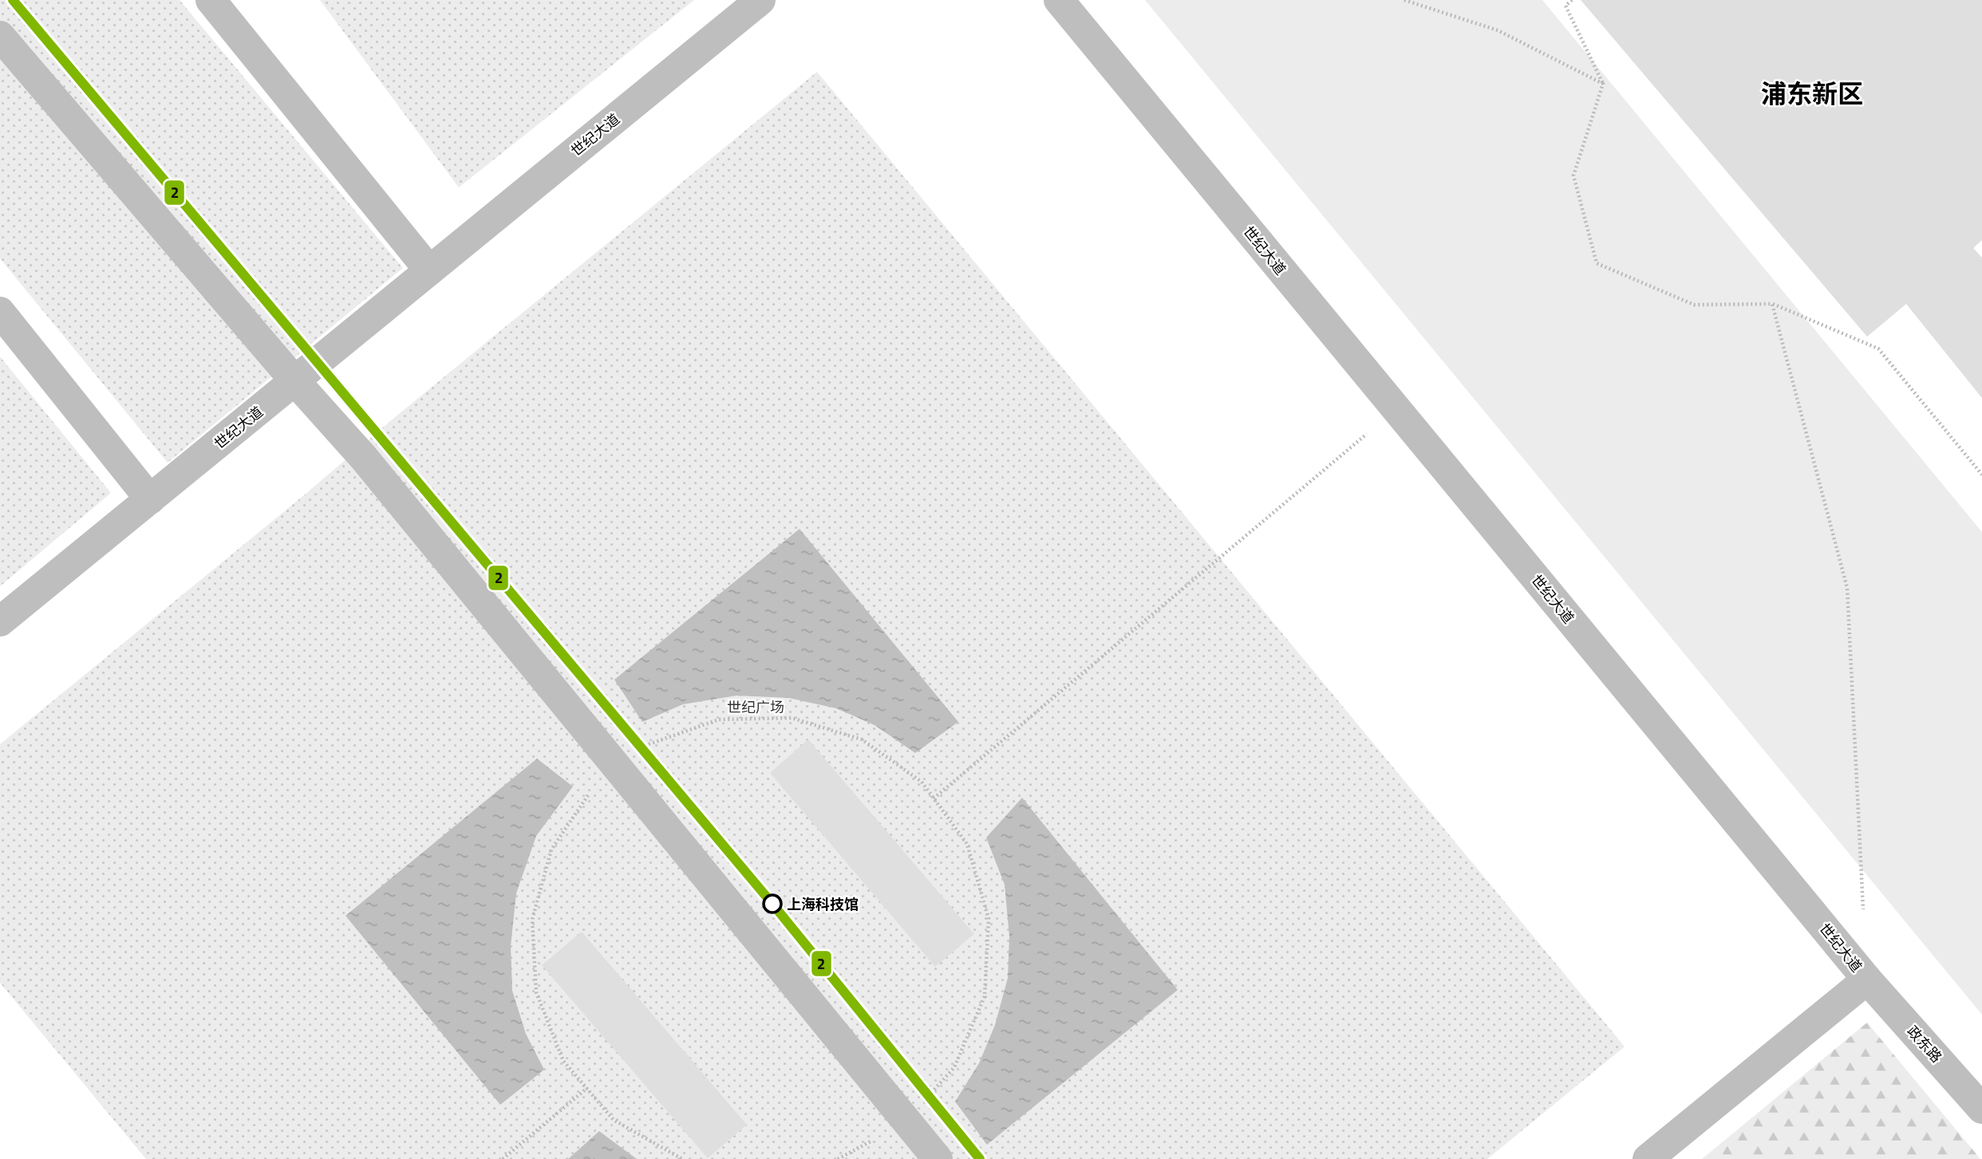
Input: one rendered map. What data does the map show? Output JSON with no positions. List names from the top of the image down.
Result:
{
  "streets": {
    "street": ["世纪大道", "政东路"]
  },
  "crossings": [
    ["世纪大道", "政东路"]
  ],
  "districts": ["浦东新区"],
  "parks": ["世纪广场"],
  "places": ["上海科技馆"],
  "lines": ["transit line 2"]
}
